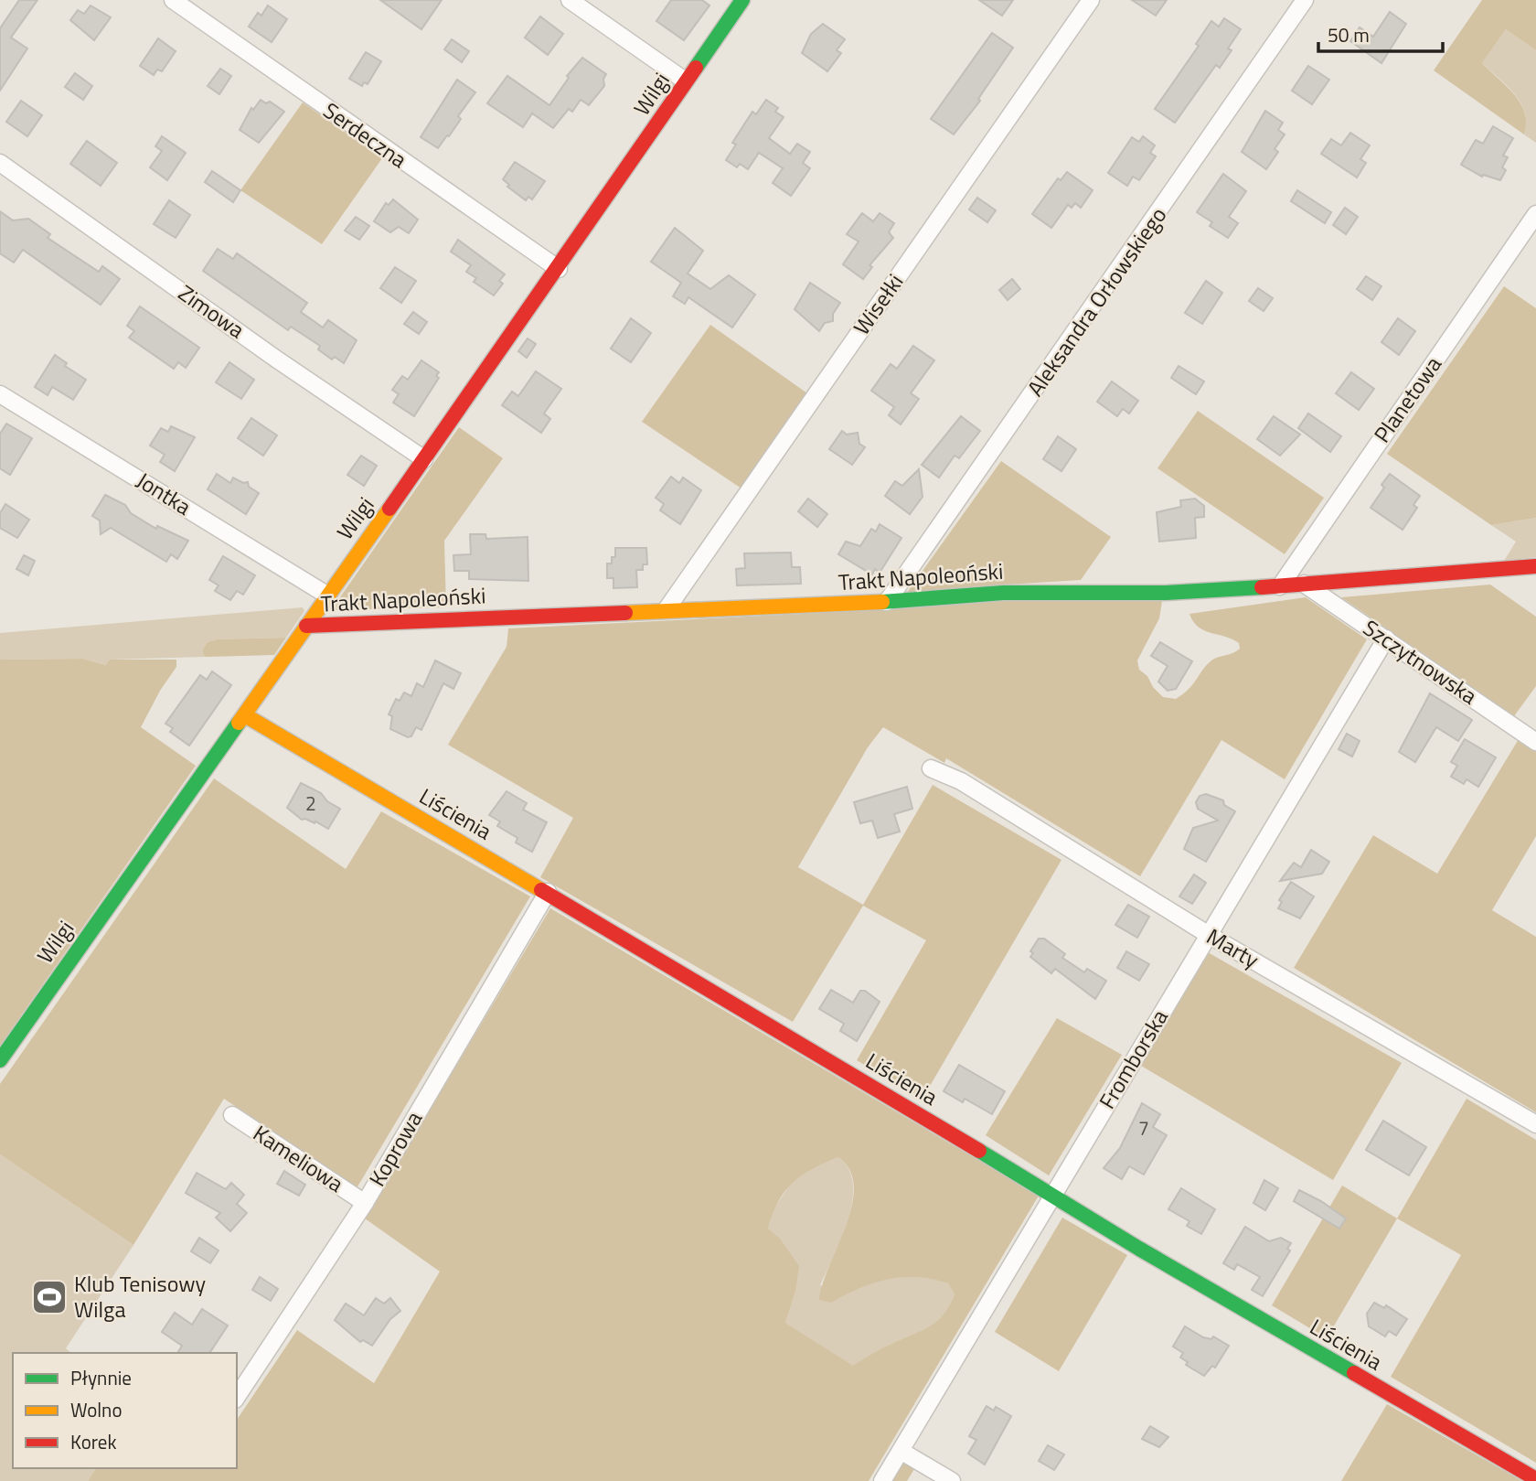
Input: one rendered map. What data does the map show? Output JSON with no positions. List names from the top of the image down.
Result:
{
  "streets": {
    "street": [
      "Wilgi",
      "Serdeczna",
      "Aleksandra Orłowskiego",
      "Wisełki",
      "Zimowa",
      "Planetowa",
      "Jontka",
      "Trakt Napoleoński",
      "Szczytnowska",
      "Liścienia",
      "Marty",
      "Fromborska",
      "Koprowa",
      "Kameliowa"
    ]
  },
  "crossings": [
    ["Wilgi", "Serdeczna"],
    ["Wilgi", "Zimowa"],
    ["Wilgi", "Jontka"],
    ["Wilgi", "Trakt Napoleoński"],
    ["Wilgi", "Liścienia"],
    ["Aleksandra Orłowskiego", "Trakt Napoleoński"],
    ["Wisełki", "Trakt Napoleoński"],
    ["Planetowa", "Trakt Napoleoński"],
    ["Trakt Napoleoński", "Szczytnowska"],
    ["Szczytnowska", "Fromborska"],
    ["Liścienia", "Fromborska"],
    ["Liścienia", "Koprowa"],
    ["Marty", "Fromborska"],
    ["Koprowa", "Kameliowa"]
  ],
  "places": {
    "sports": ["Klub Tenisowy Wilga"]
  },
  "house_numbers": ["2", "7"],
  "legend": ["Płynnie", "Wolno", "Korek"],
  "scale_bar": "50 m"
}
